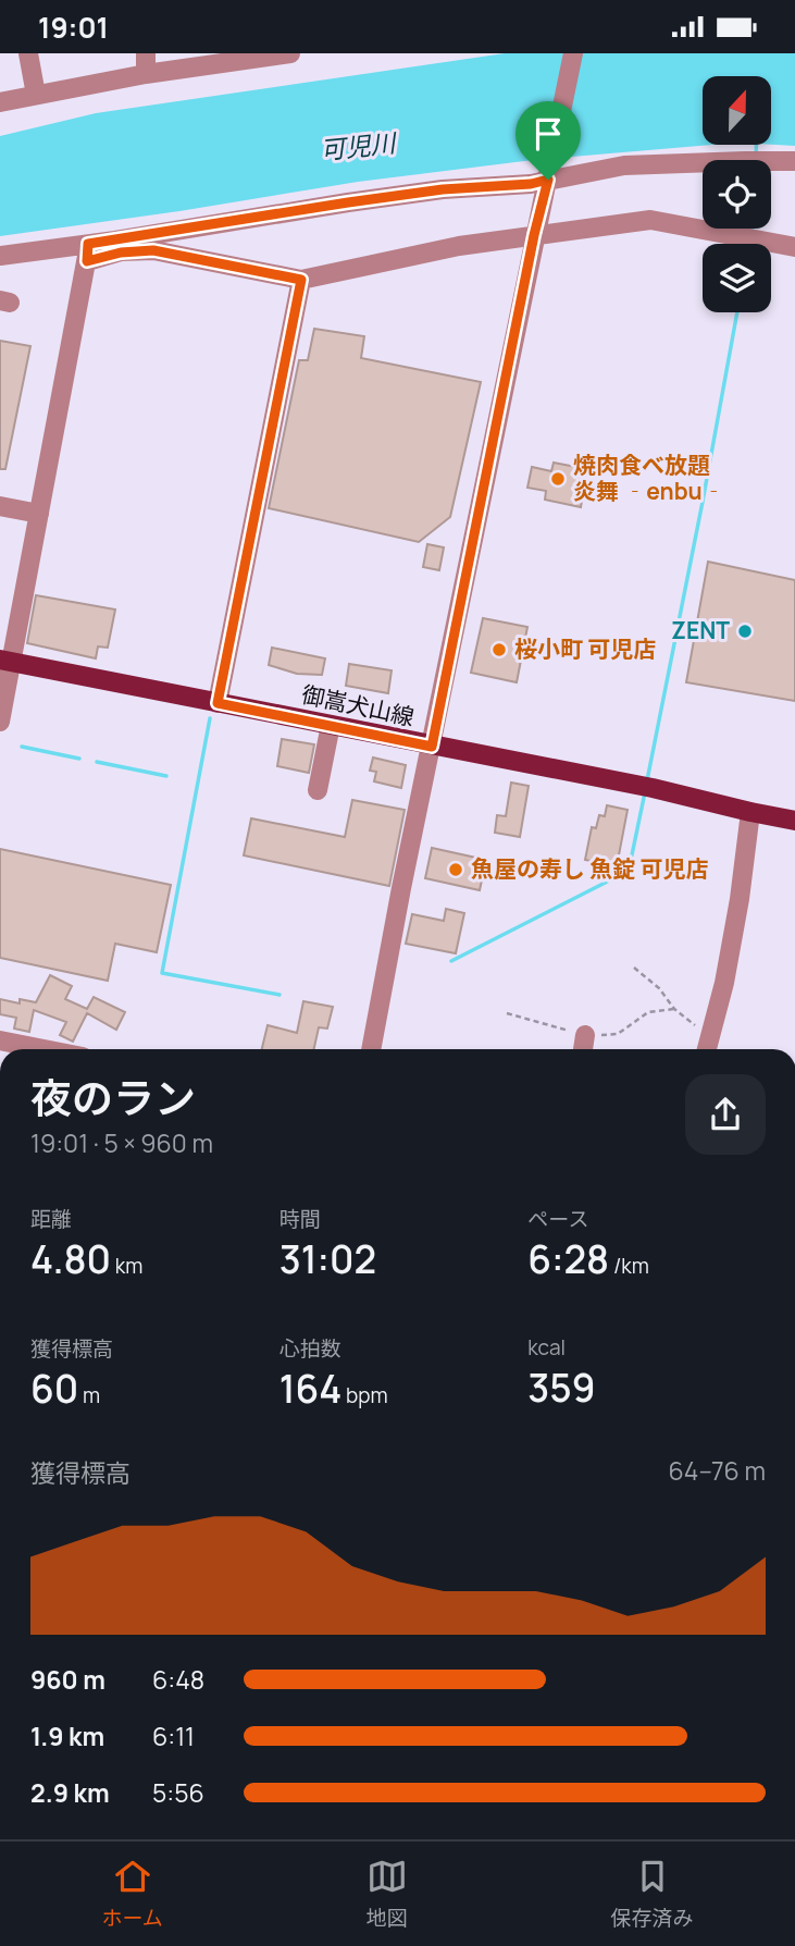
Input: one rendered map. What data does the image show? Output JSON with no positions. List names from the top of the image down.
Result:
{
  "streets": {
    "main road": ["御嵩犬山線"]
  },
  "water": ["可児川"],
  "places": [
    "焼肉食べ放題 炎舞 ‐enbu‐",
    "ZENT",
    "桜小町 可児店",
    "魚屋の寿し 魚錠 可児店"
  ],
  "north": "top",
  "page": {
    "status": "19:01",
    "heading": ["夜のラン", "19:01 · 5 × 960 m"],
    "stats": [
      ["距離", "4.80 km"],
      ["時間", "31:02"],
      ["ペース", "6:28 /km"],
      ["獲得標高", "60 m"],
      ["心拍数", "164 bpm"],
      ["kcal", "359"]
    ],
    "chart": ["獲得標高", "64–76 m"],
    "list": [
      {
        "name": "960 m",
        "note": "6:48"
      },
      {
        "name": "1.9 km",
        "note": "6:11"
      },
      {
        "name": "2.9 km",
        "note": "5:56"
      }
    ],
    "tabs": ["ホーム", "地図", "保存済み"]
  }
}
